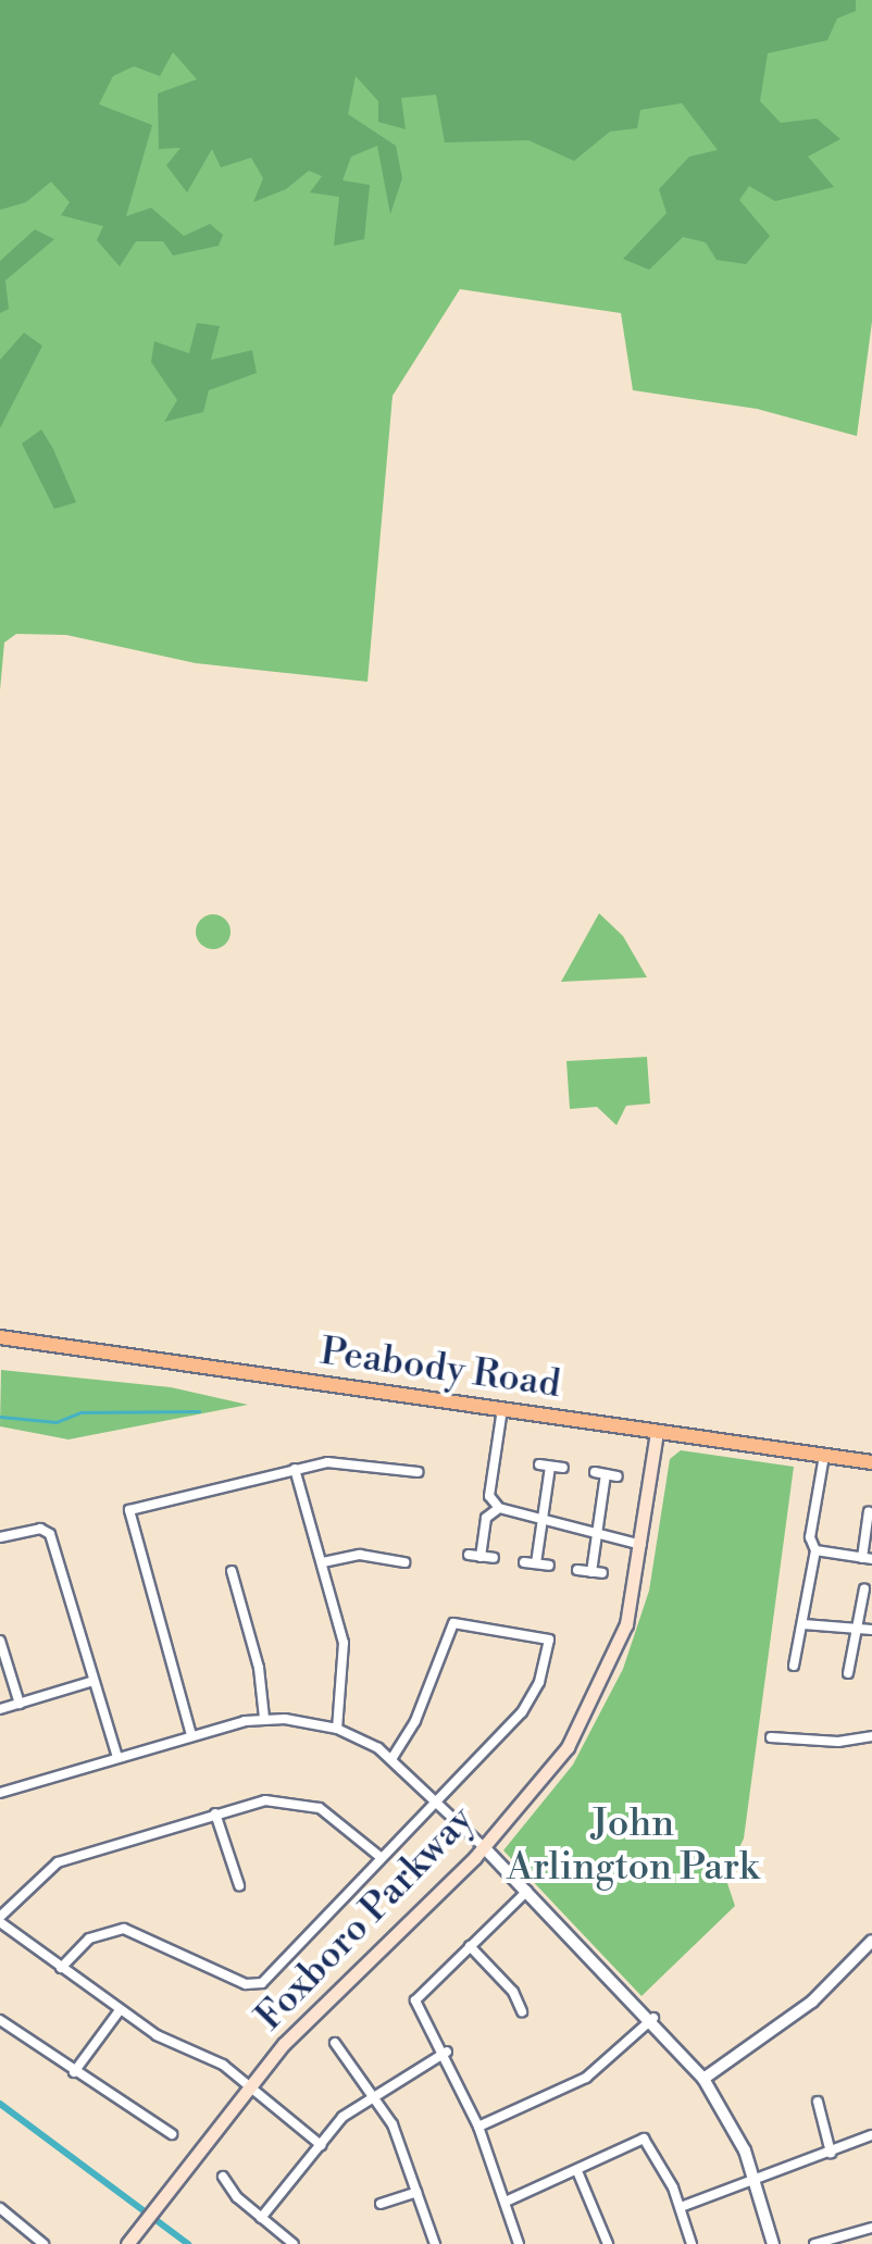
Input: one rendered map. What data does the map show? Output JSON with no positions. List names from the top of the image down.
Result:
{
  "streets": {
    "main road": ["Peabody Road", "Foxboro Parkway"]
  },
  "crossings": [
    ["Peabody Road", "Foxboro Parkway"]
  ],
  "parks": ["John Arlington Park"]
}
